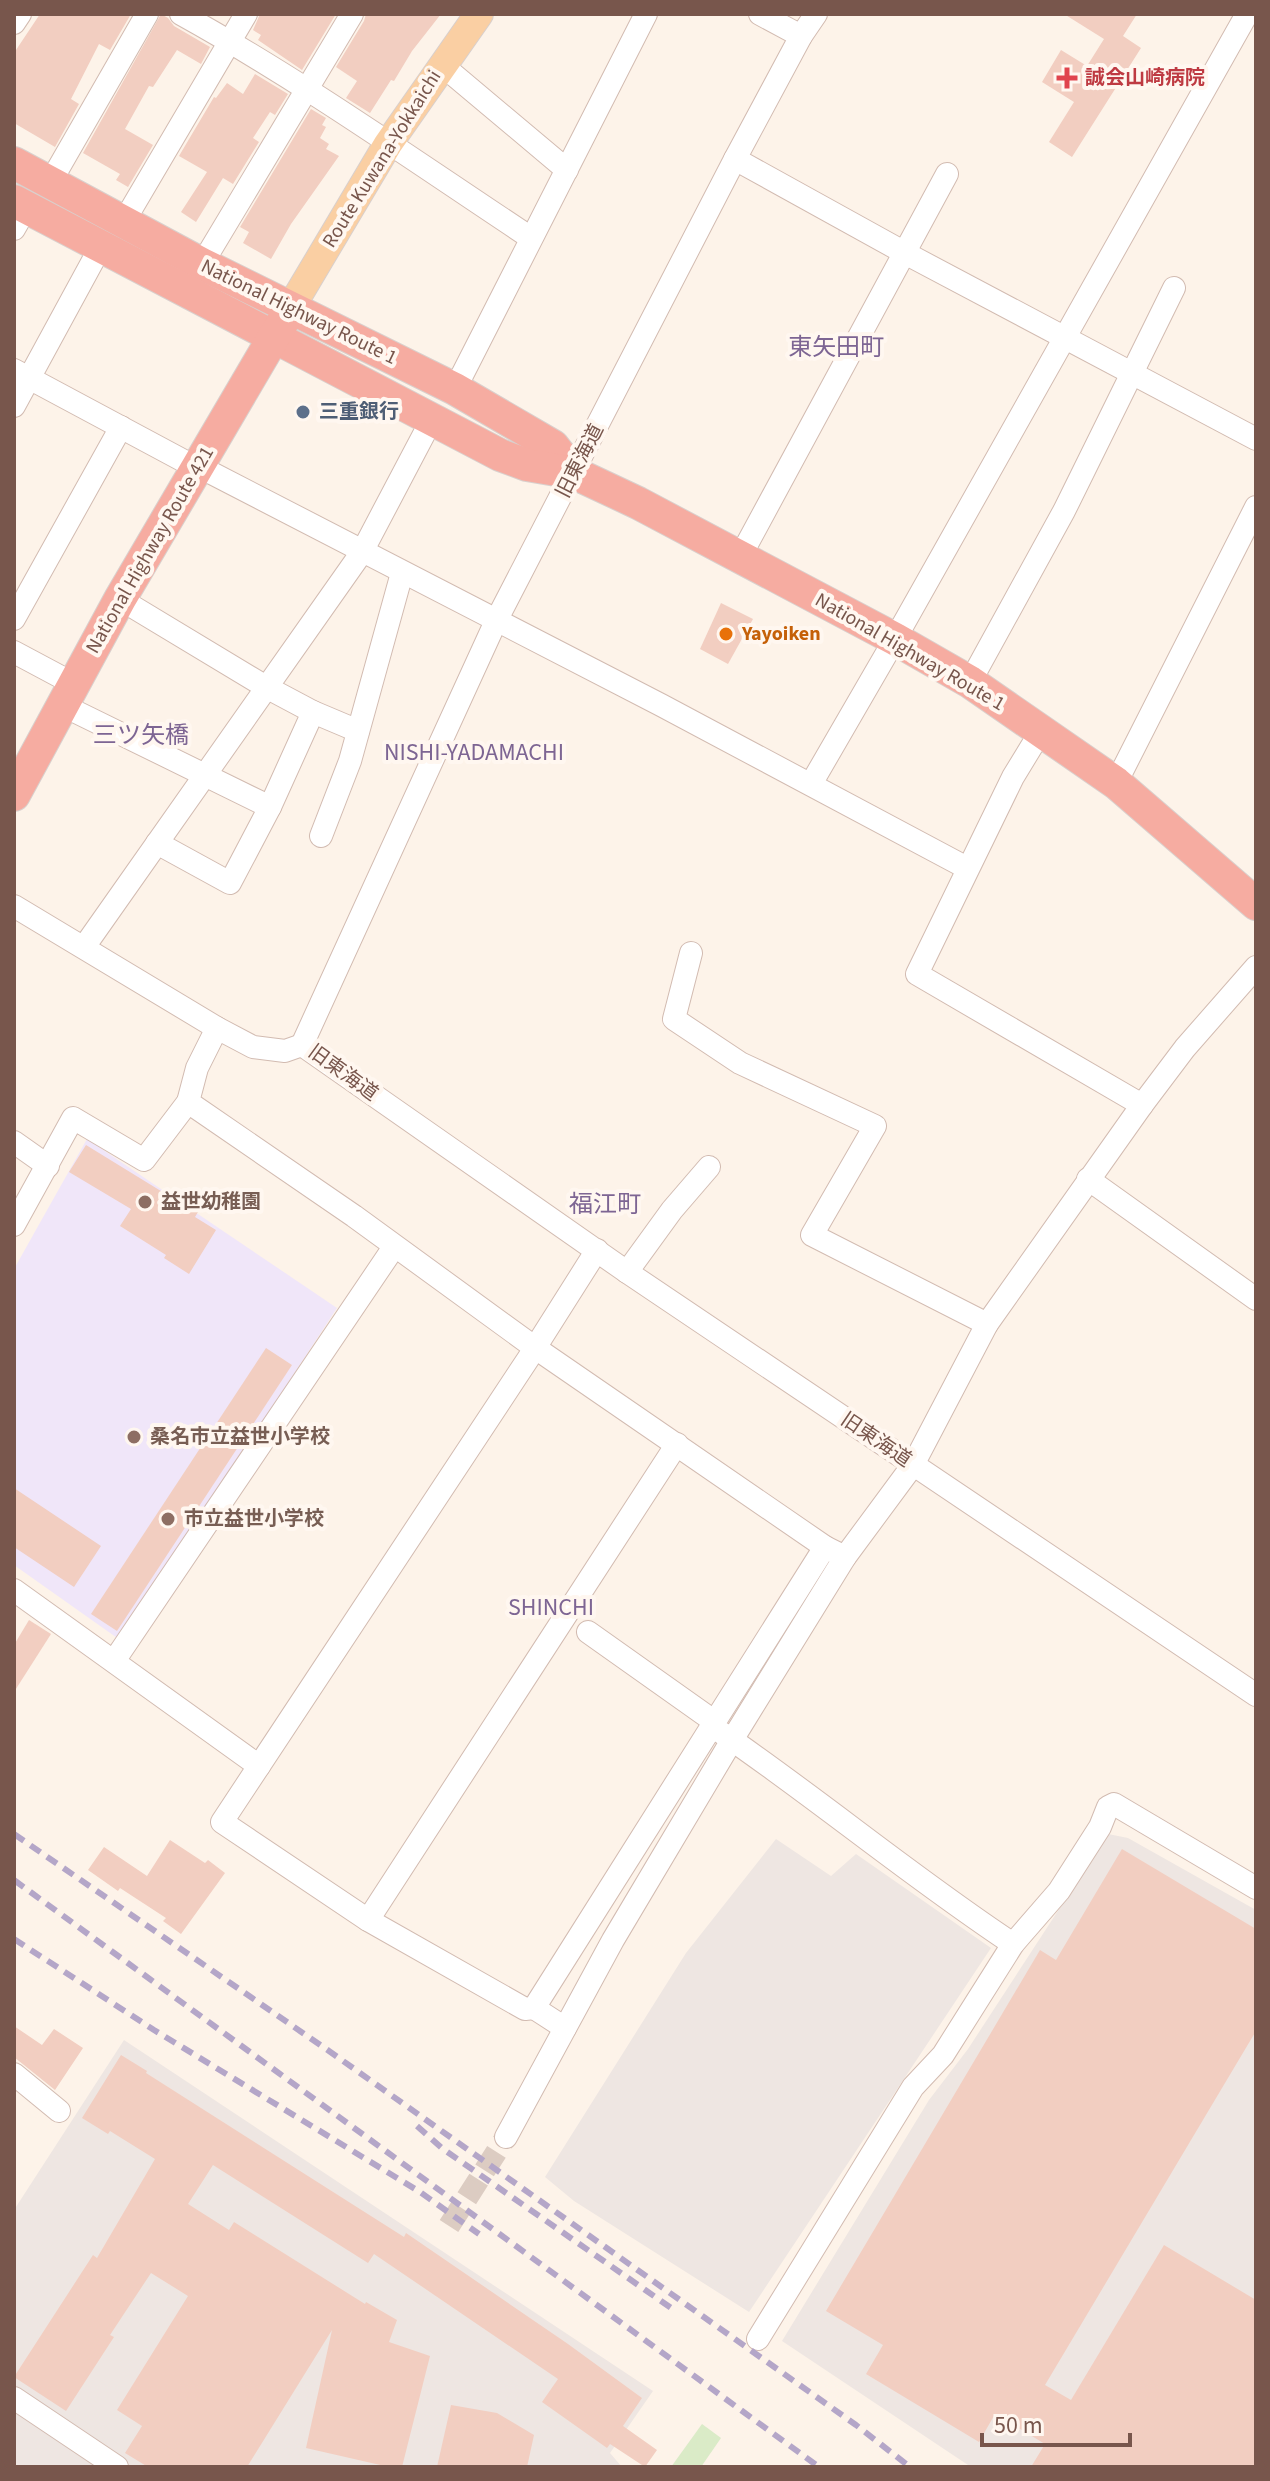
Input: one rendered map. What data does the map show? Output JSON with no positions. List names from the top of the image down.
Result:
{
  "streets": {
    "highway": ["National Highway Route 1", "National Highway Route 421"],
    "main road": ["Route Kuwana-Yokkaichi"],
    "street": ["旧東海道"]
  },
  "crossings": [
    ["Route Kuwana-Yokkaichi", "National Highway Route 1"],
    ["Route Kuwana-Yokkaichi", "National Highway Route 421"],
    ["National Highway Route 1", "旧東海道"],
    ["National Highway Route 1", "National Highway Route 421"]
  ],
  "districts": [
    "東矢田町",
    "三ツ矢橋",
    "NISHI-YADAMACHI",
    "福江町",
    "SHINCHI"
  ],
  "places": {
    "health": ["誠会山崎病院"],
    "other": [
      "三重銀行",
      "Yayoiken",
      "益世幼稚園",
      "桑名市立益世小学校",
      "市立益世小学校"
    ]
  },
  "scale_bar": "50 m"
}
